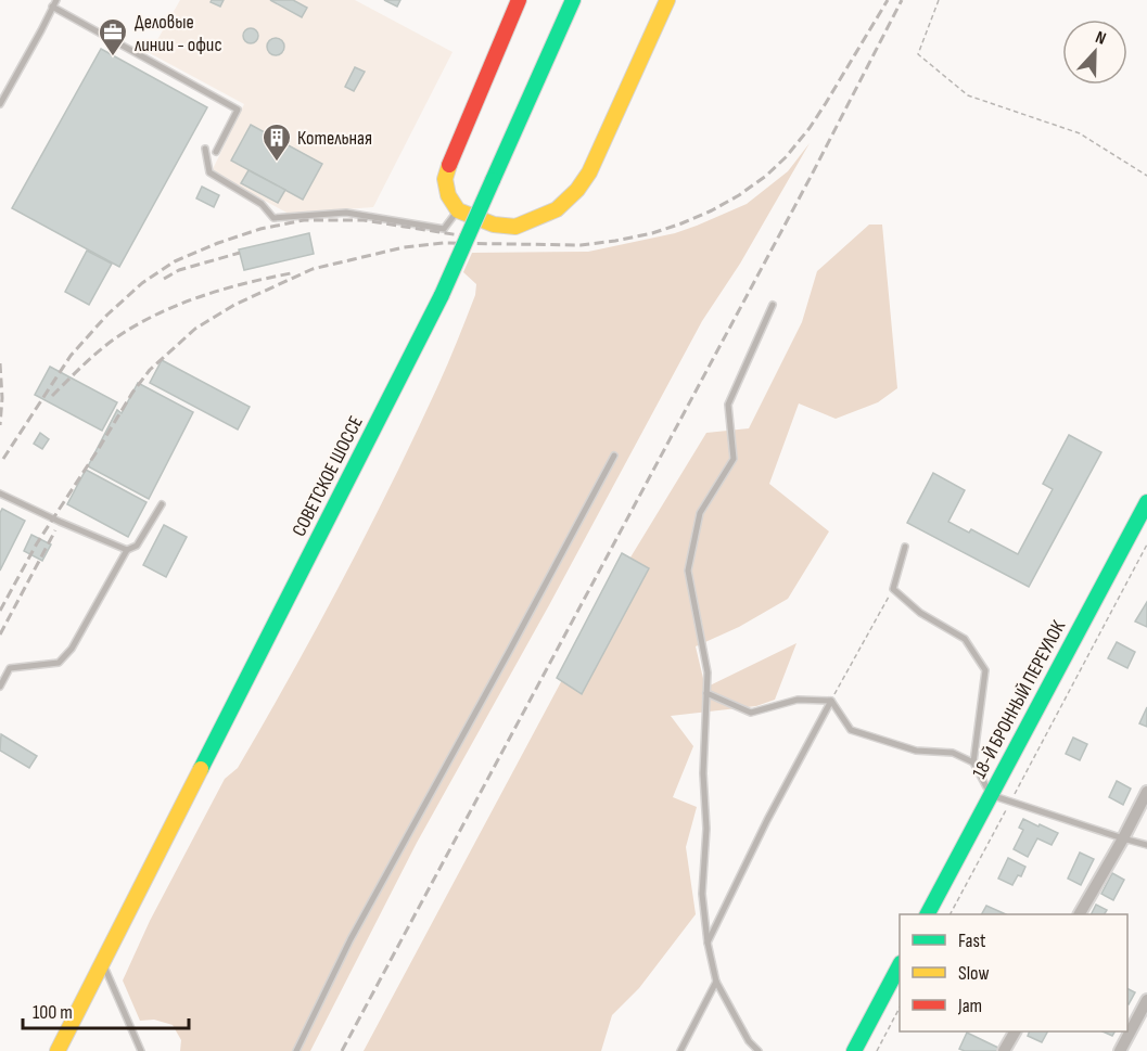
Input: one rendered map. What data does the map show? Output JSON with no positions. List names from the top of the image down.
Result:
{
  "streets": {
    "main road": ["СОВЕТСКОЕ ШОССЕ", "18-Й БРОННЫЙ ПЕРЕУЛОК"]
  },
  "places": {
    "office": ["Деловые линии - офис"],
    "building": ["Котельная"]
  },
  "legend": ["Fast", "Slow", "Jam"],
  "scale_bar": "100 m",
  "north": "top"
}
